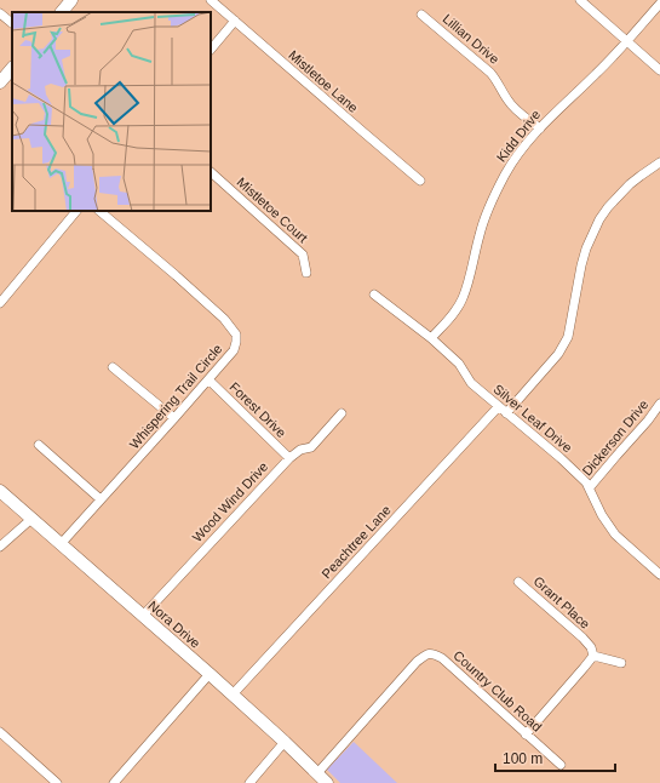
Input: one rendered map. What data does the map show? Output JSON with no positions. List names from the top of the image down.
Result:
{
  "streets": {
    "street": [
      "Lillian Drive",
      "Mistletoe Lane",
      "Kidd Drive",
      "Mistletoe Court",
      "Whispering Trail Circle",
      "Forest Drive",
      "Silver Leaf Drive",
      "Dickerson Drive",
      "Wood Wind Drive",
      "Peachtree Lane",
      "Grant Place",
      "Nora Drive",
      "Country Club Road"
    ]
  },
  "crossings": [
    ["Lillian Drive", "Kidd Drive"],
    ["Kidd Drive", "Silver Leaf Drive"],
    ["Whispering Trail Circle", "Forest Drive"],
    ["Whispering Trail Circle", "Nora Drive"],
    ["Forest Drive", "Wood Wind Drive"],
    ["Silver Leaf Drive", "Dickerson Drive"],
    ["Silver Leaf Drive", "Peachtree Lane"],
    ["Wood Wind Drive", "Nora Drive"],
    ["Peachtree Lane", "Nora Drive"],
    ["Nora Drive", "Country Club Road"]
  ],
  "scale_bar": "100 m"
}
